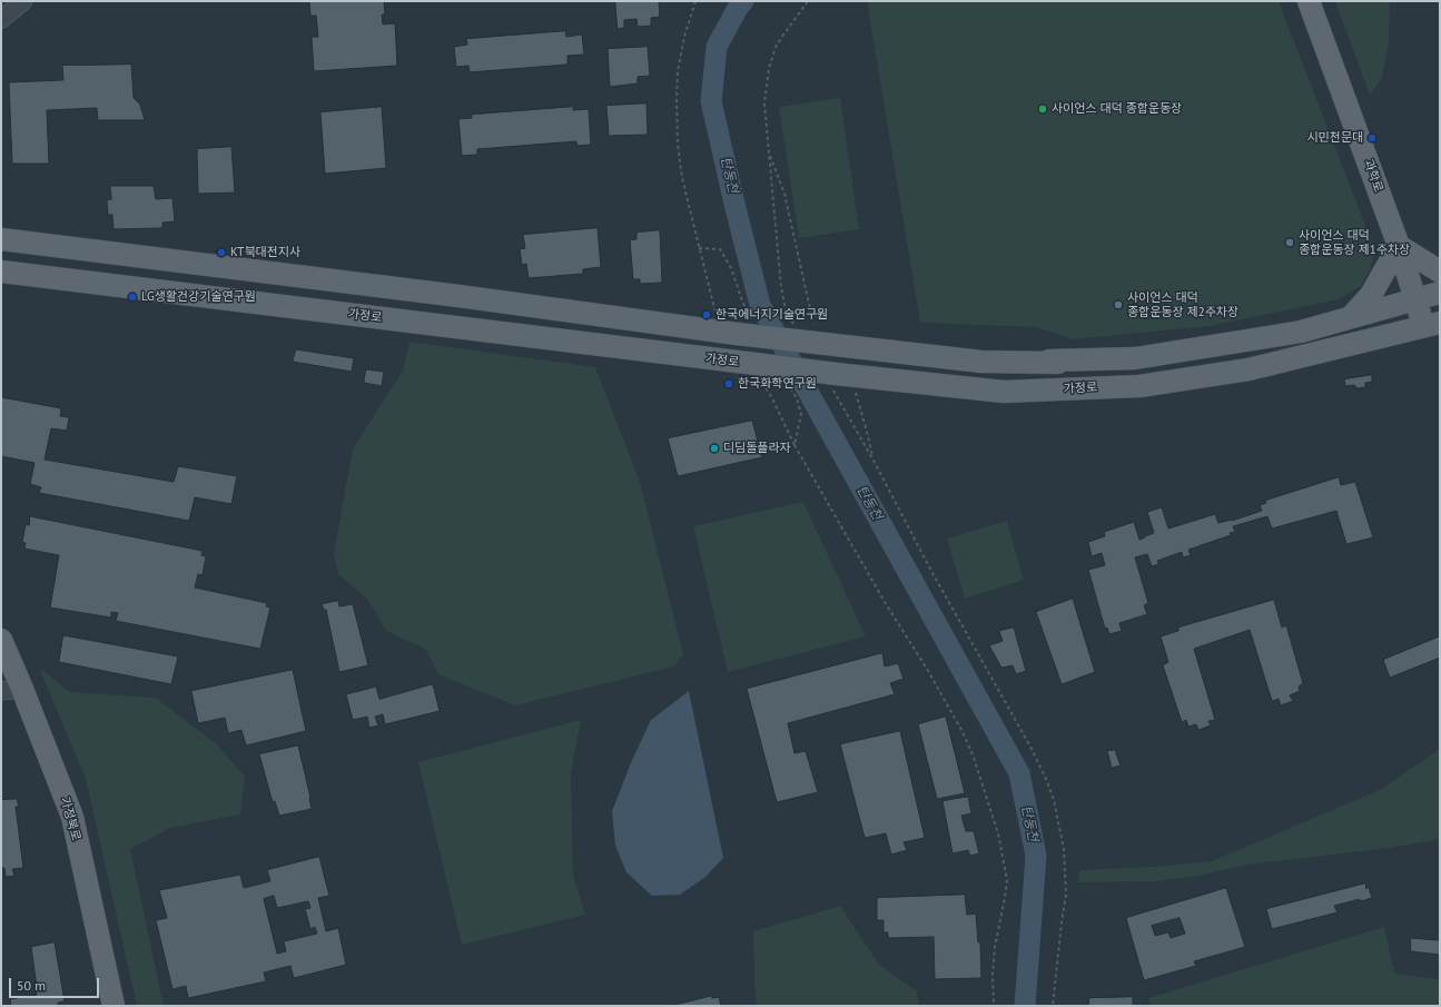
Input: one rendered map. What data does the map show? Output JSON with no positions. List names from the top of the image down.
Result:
{
  "streets": {
    "main road": ["과학로", "가정로", "가정북로"]
  },
  "crossings": [
    ["과학로", "가정로"]
  ],
  "water": ["탄동천"],
  "places": [
    "사이언스 대덕 종합운동장",
    "시민천문대",
    "사이언스 대덕 종합운동장 제1주차장",
    "KT북대전지사",
    "LG생활건강기술연구원",
    "사이언스 대덕 종합운동장 제2주차장",
    "한국에너지기술연구원",
    "한국화학연구원",
    "디딤돌플라자"
  ],
  "scale_bar": "50 m"
}
